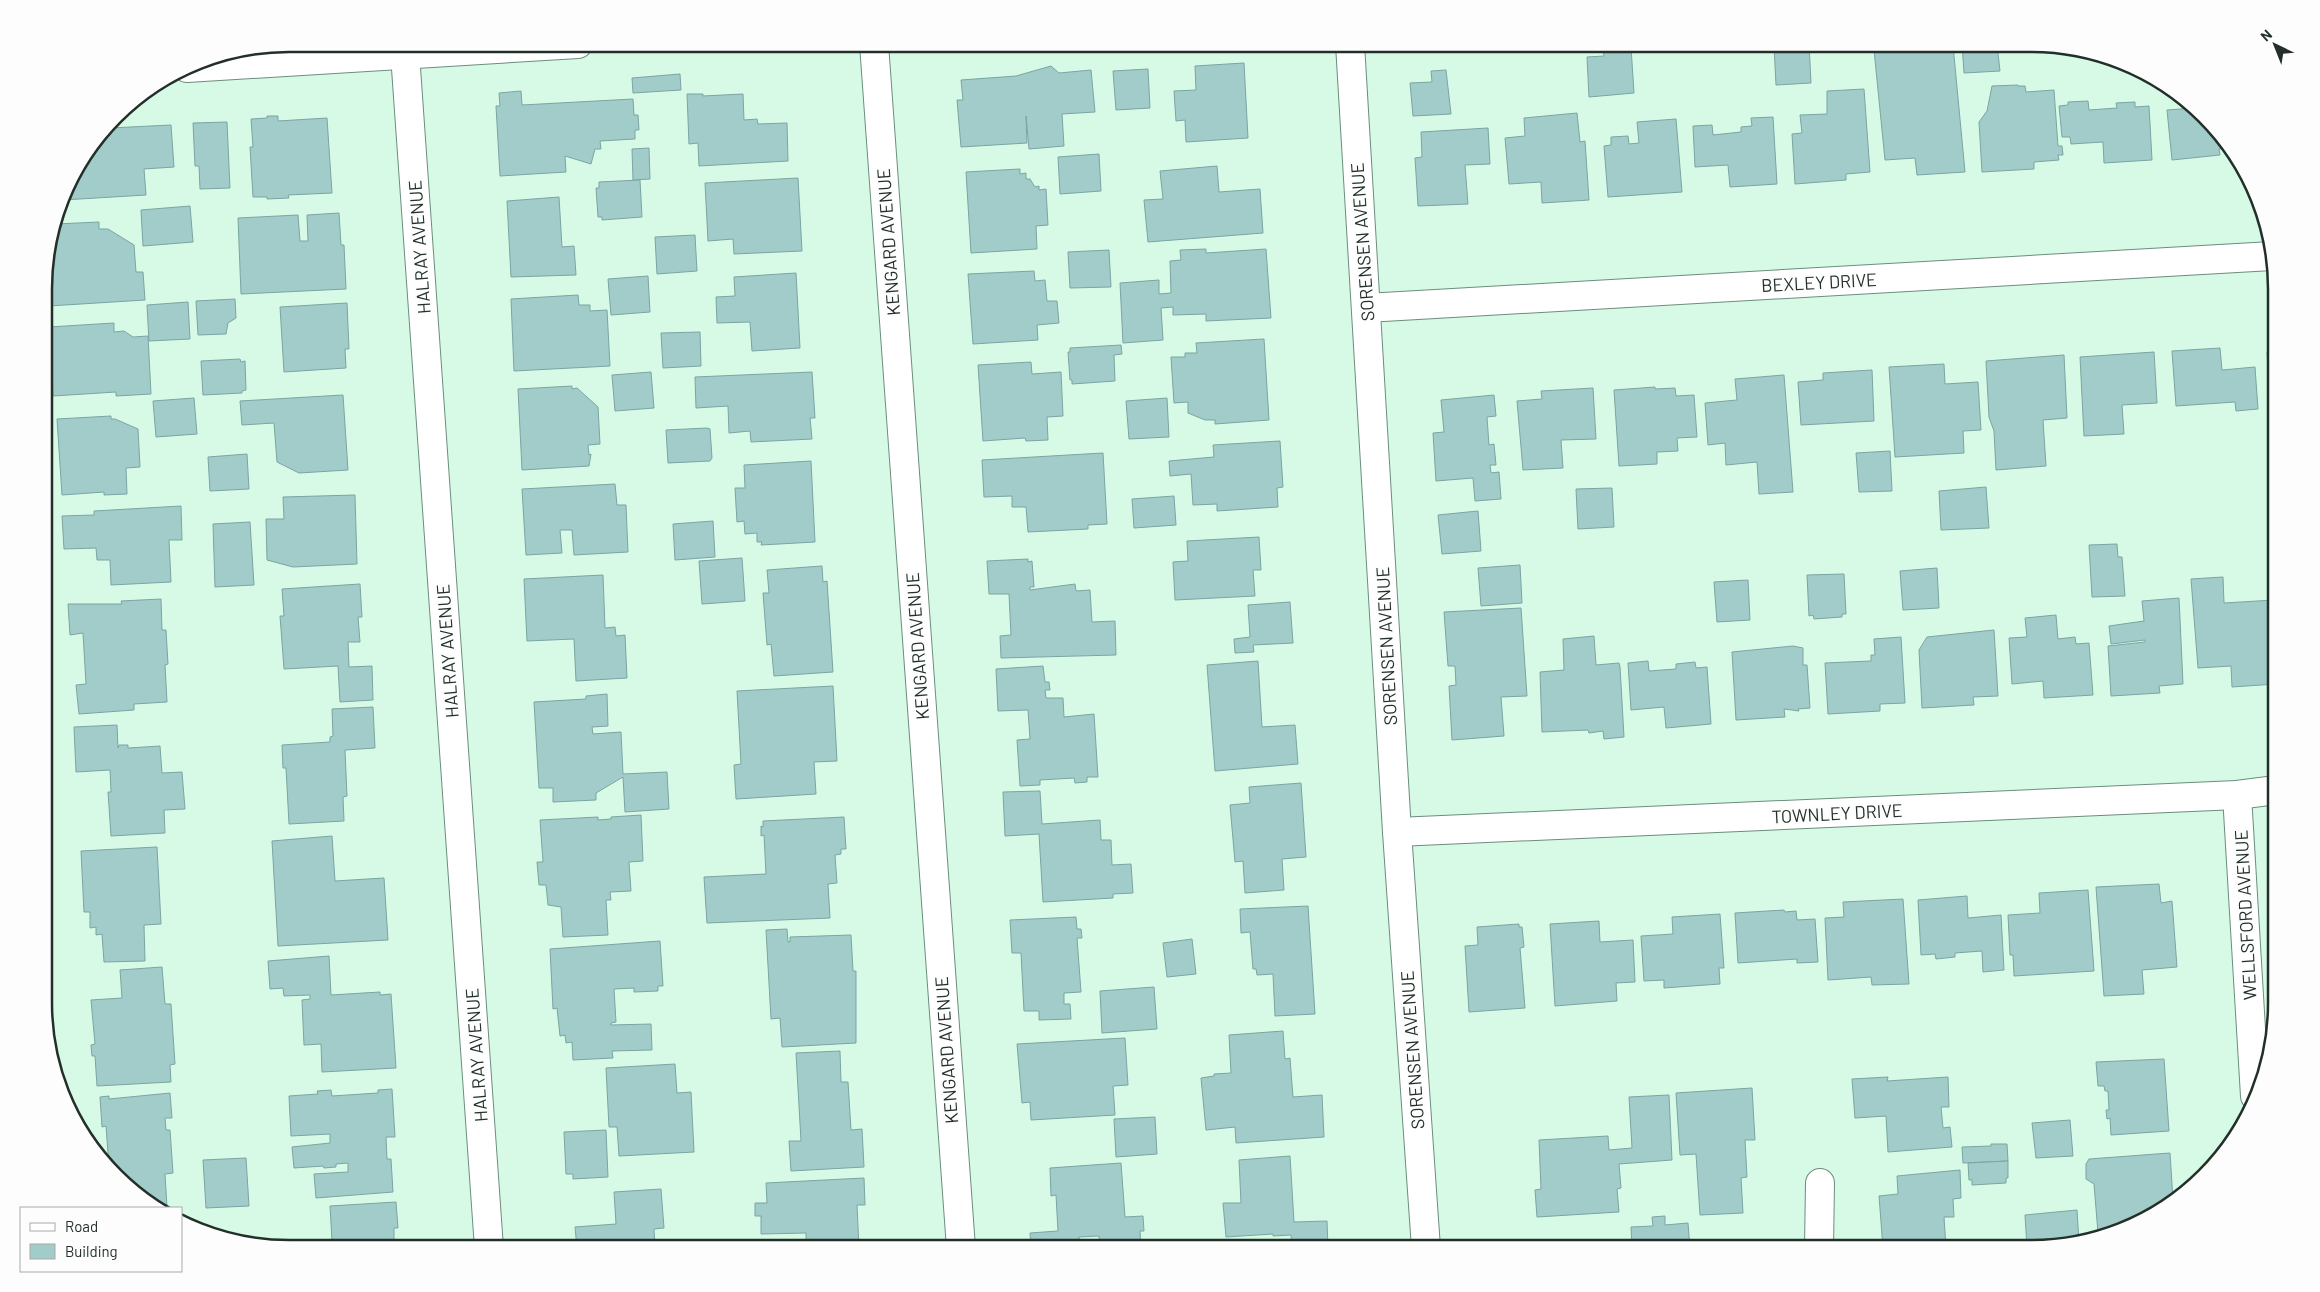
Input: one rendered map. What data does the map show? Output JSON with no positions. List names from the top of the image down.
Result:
{
  "streets": {
    "street": [
      "KENGARD AVENUE",
      "SORENSEN AVENUE",
      "HALRAY AVENUE",
      "BEXLEY DRIVE",
      "TOWNLEY DRIVE",
      "WELLSFORD AVENUE"
    ]
  },
  "crossings": [
    ["SORENSEN AVENUE", "BEXLEY DRIVE"],
    ["SORENSEN AVENUE", "TOWNLEY DRIVE"],
    ["TOWNLEY DRIVE", "WELLSFORD AVENUE"]
  ],
  "legend": ["Road", "Building"],
  "north": "top left"
}
